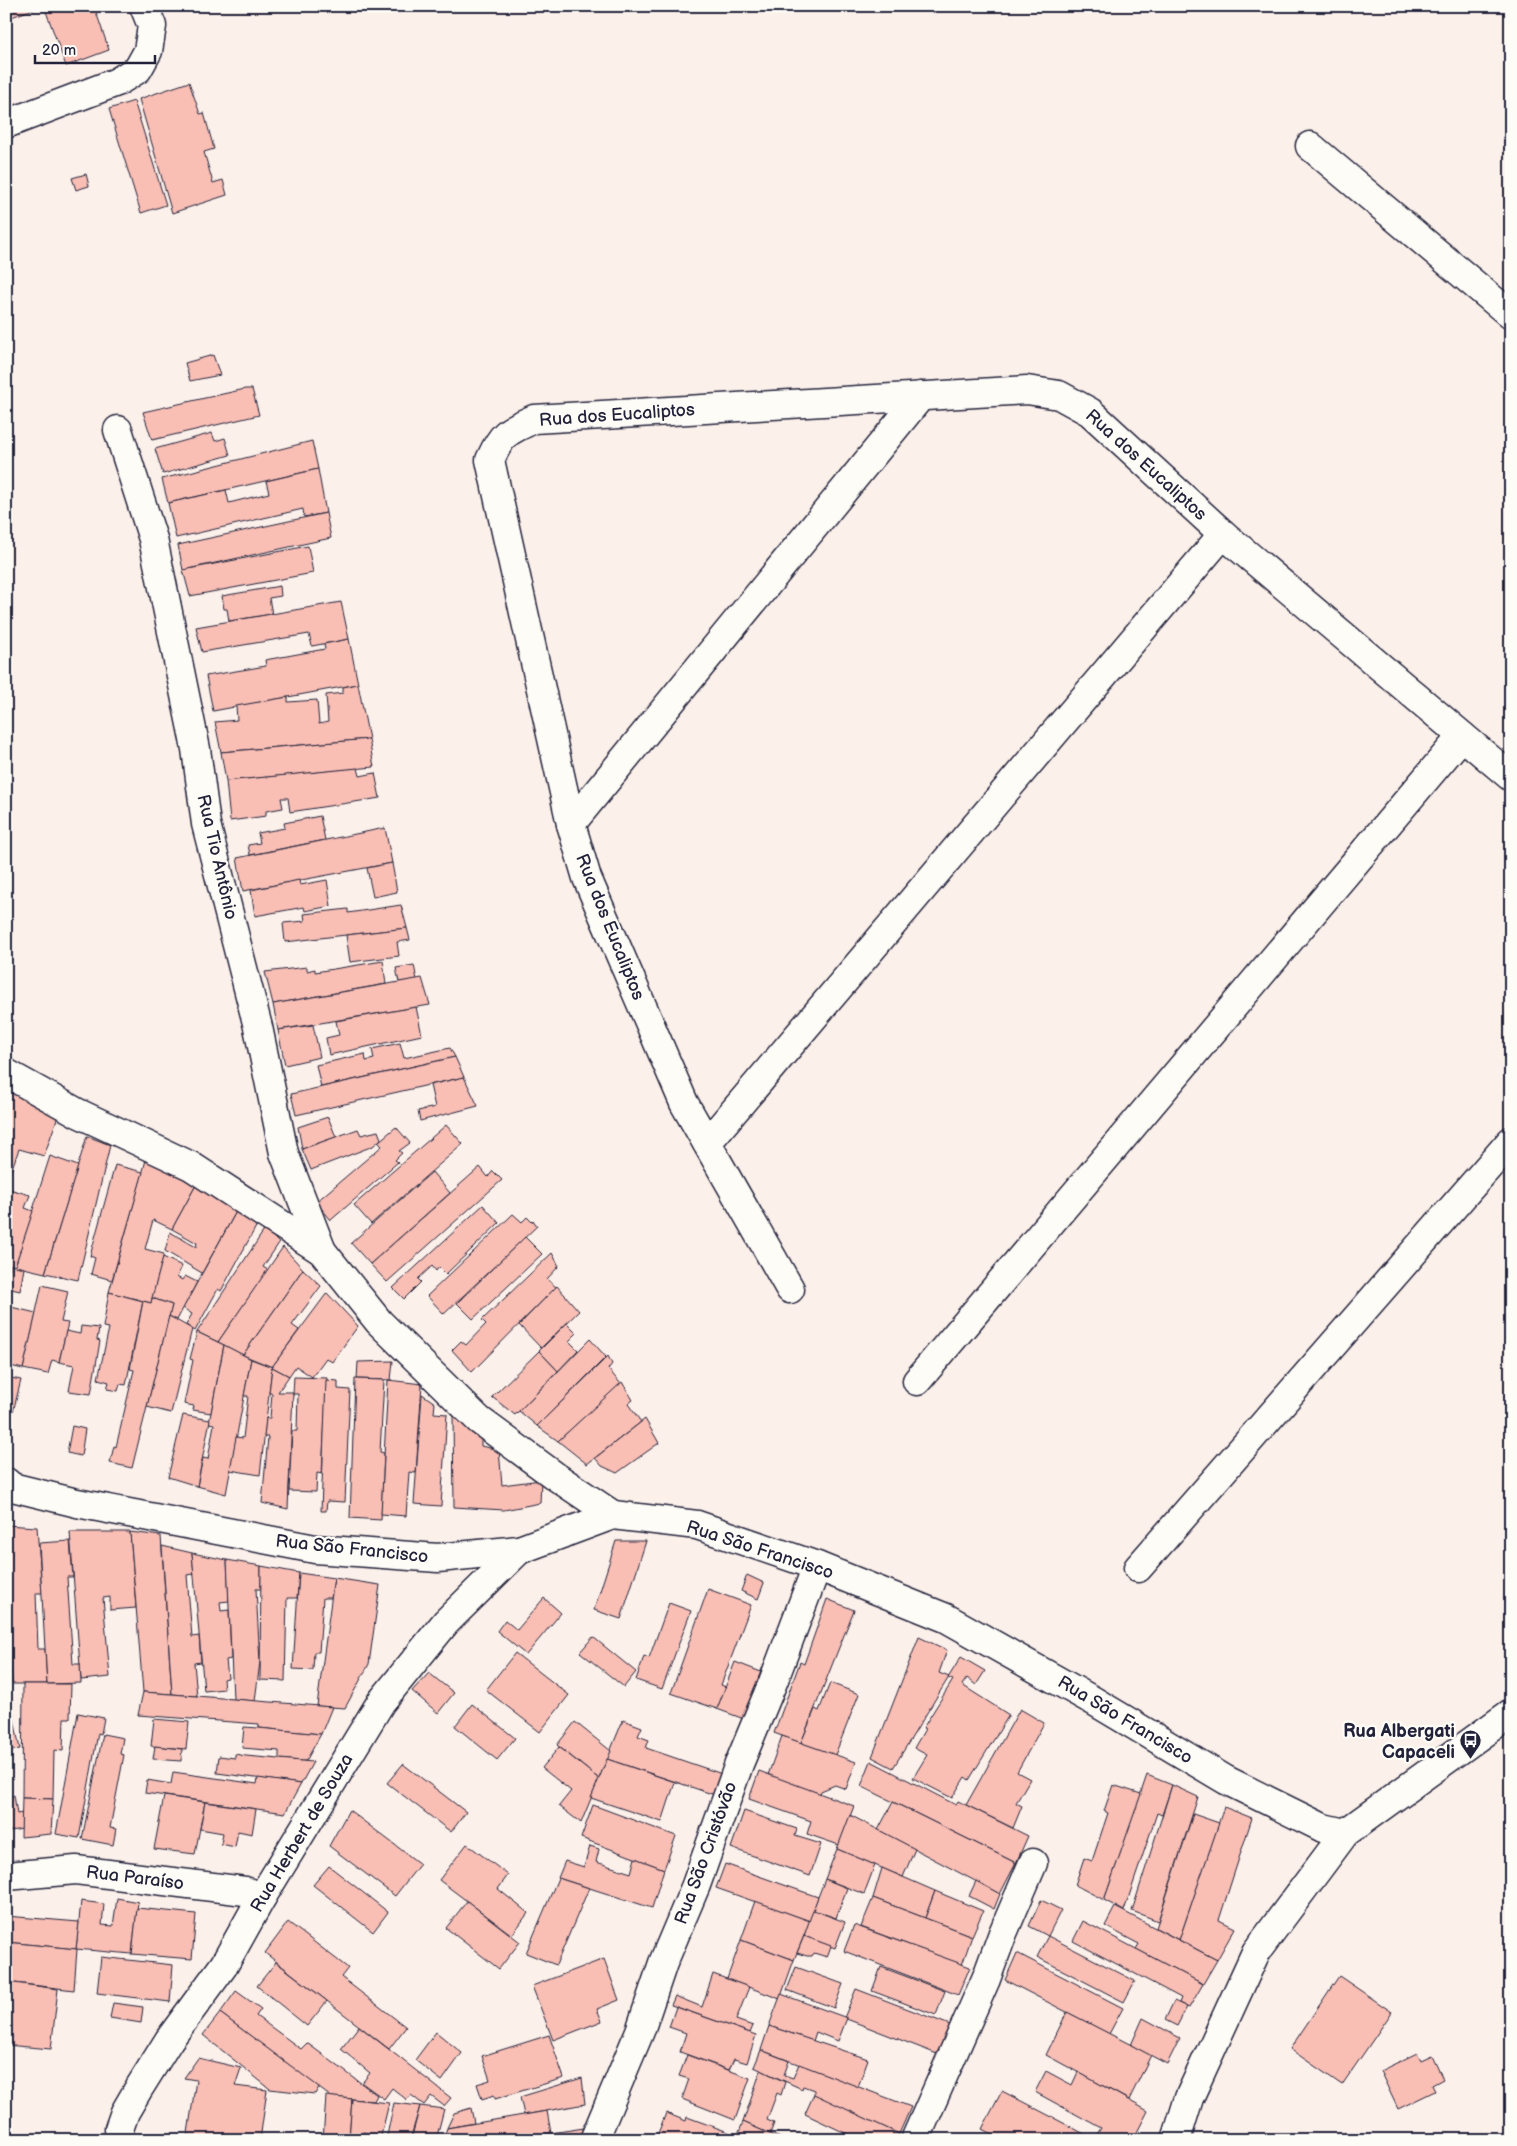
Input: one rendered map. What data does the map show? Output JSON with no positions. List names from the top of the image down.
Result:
{
  "streets": {
    "street": [
      "Rua dos Eucaliptos",
      "Rua Tio Antônio",
      "Rua São Francisco",
      "Rua Herbert de Souza",
      "Rua São Cristóvão",
      "Rua Paraíso"
    ]
  },
  "crossings": [
    ["Rua São Francisco", "Rua Herbert de Souza"],
    ["Rua São Francisco", "Rua São Cristóvão"],
    ["Rua Herbert de Souza", "Rua Paraíso"]
  ],
  "places": {
    "bus stop": ["Rua Albergati Capaceli"]
  },
  "scale_bar": "20 m"
}
